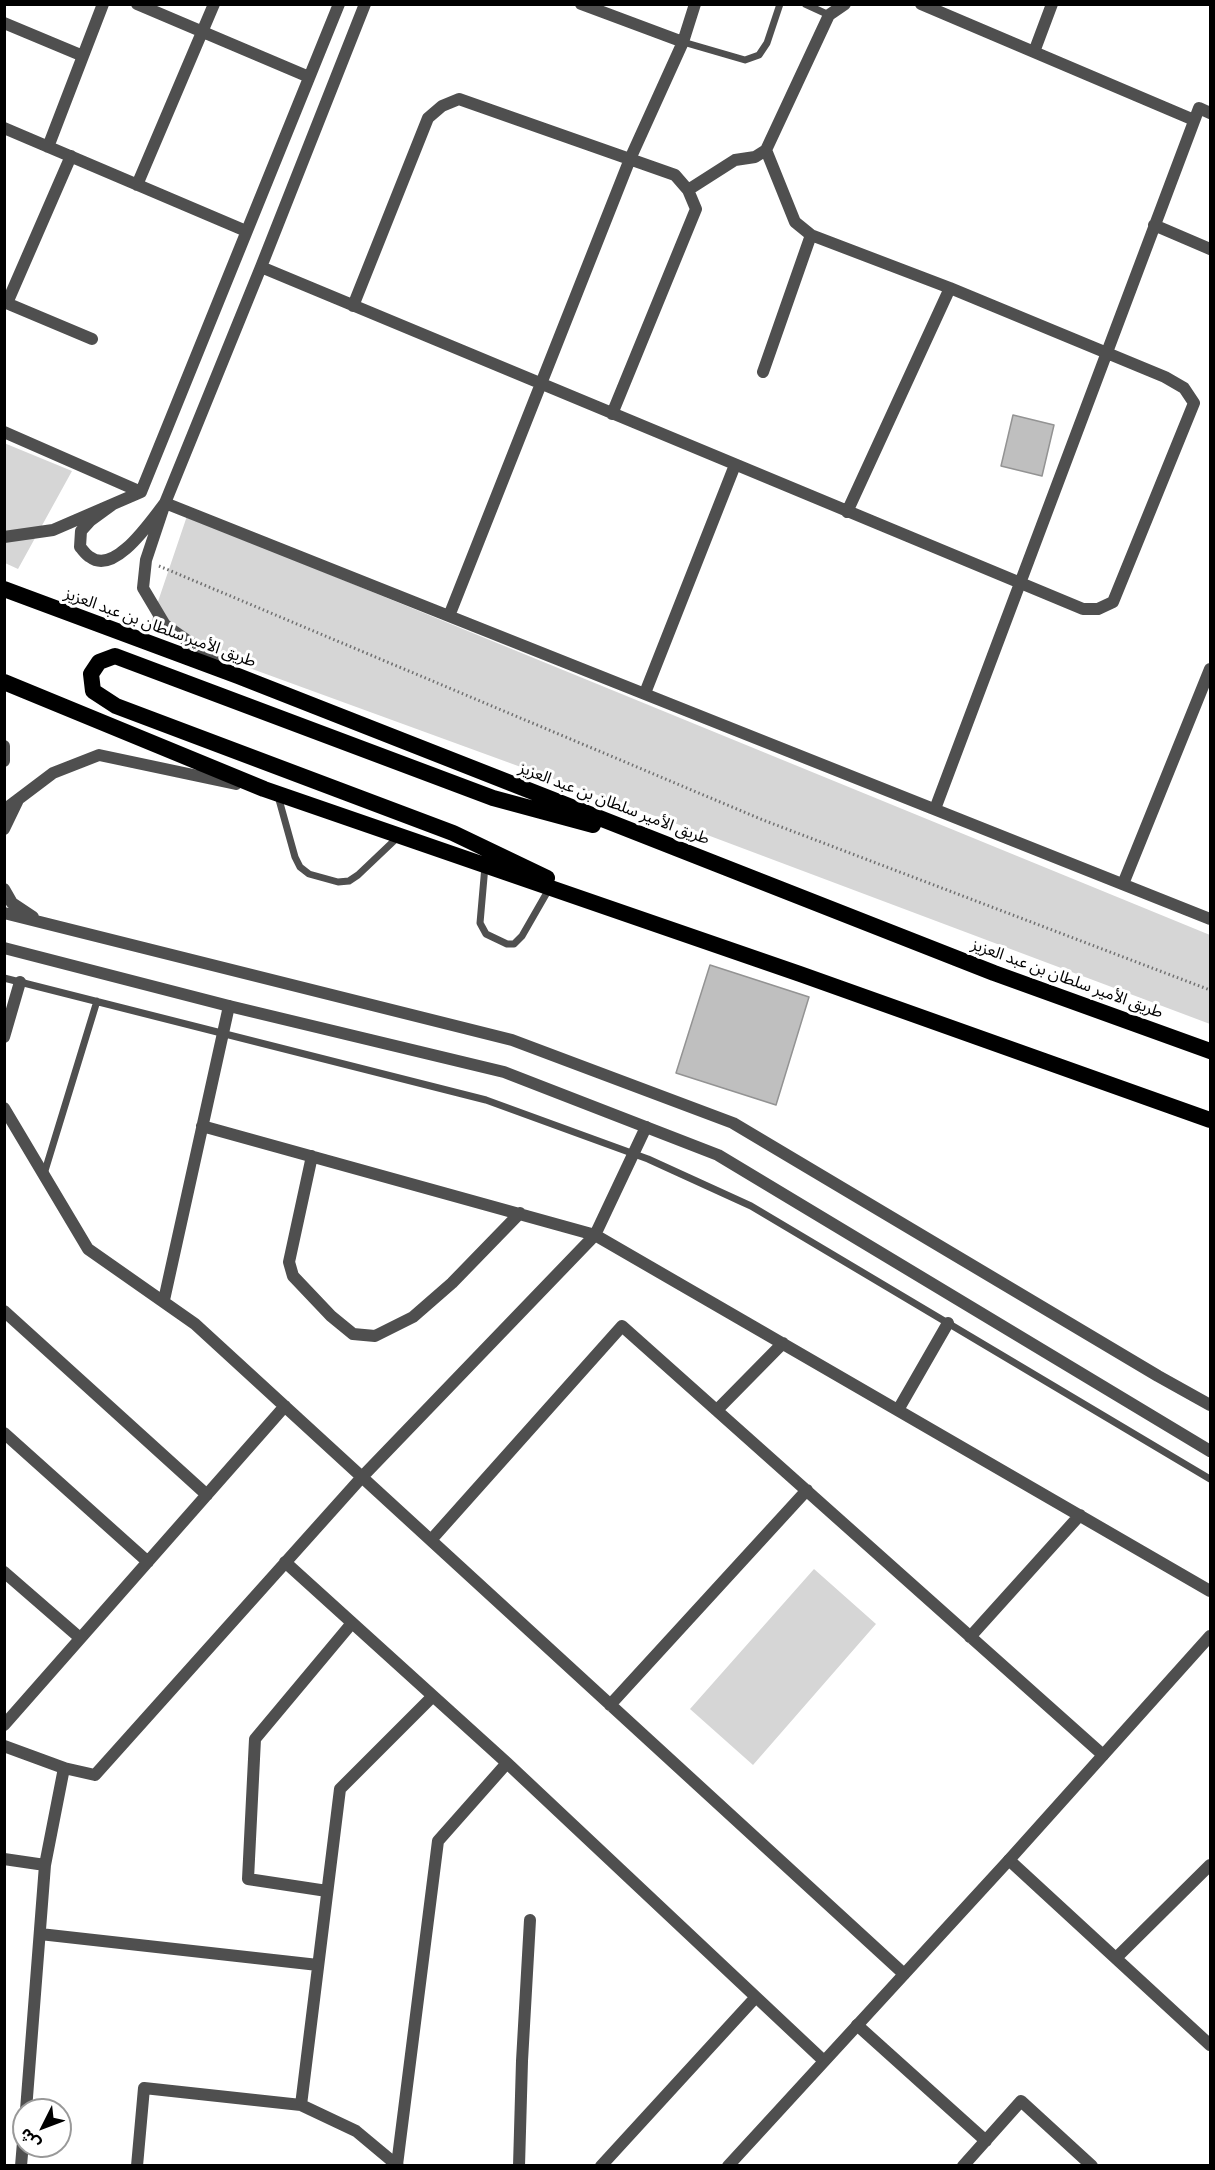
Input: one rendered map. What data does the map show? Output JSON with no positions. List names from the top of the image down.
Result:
{
  "streets": {
    "highway": ["طريق الأمير سلطان بن عبد العزيز"]
  },
  "north": "bottom left"
}
